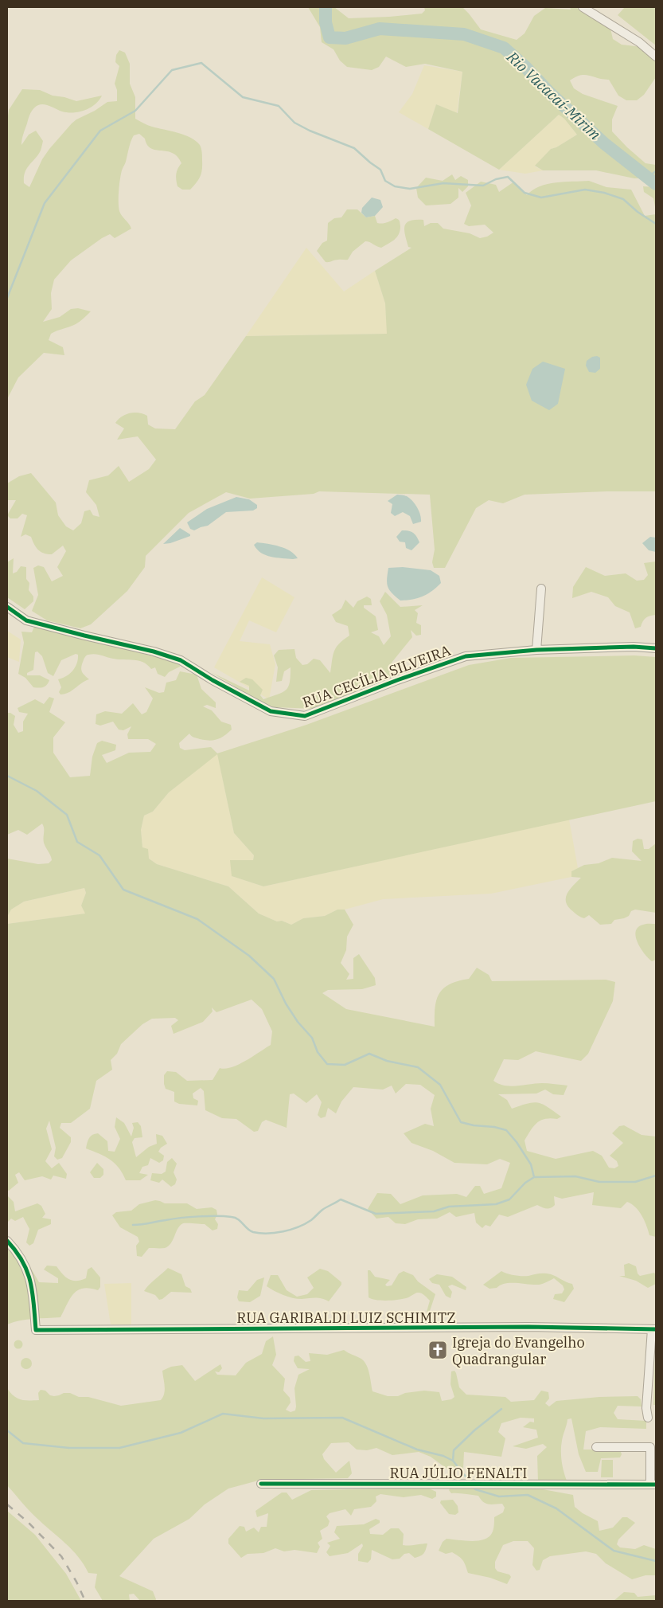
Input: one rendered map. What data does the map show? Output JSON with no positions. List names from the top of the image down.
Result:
{
  "streets": {
    "street": ["RUA CECÍLIA SILVEIRA", "RUA GARIBALDI LUIZ SCHIMITZ", "RUA JÚLIO FENALTI"]
  },
  "water": ["Rio Vacacaí-Mirim"],
  "places": {
    "church": ["Igreja do Evangelho Quadrangular"]
  }
}
